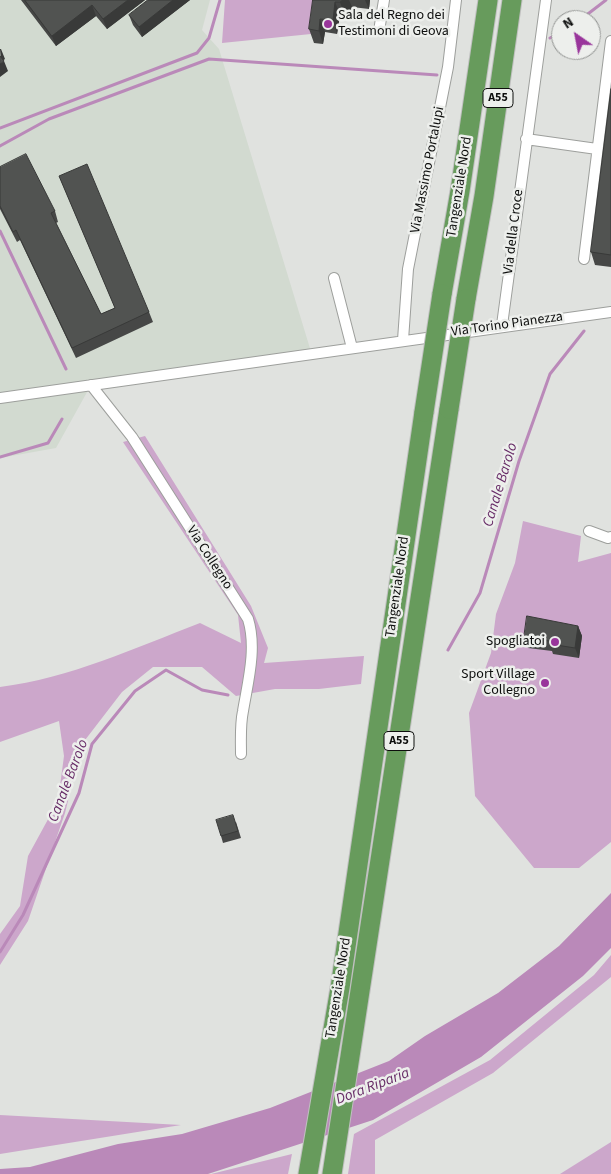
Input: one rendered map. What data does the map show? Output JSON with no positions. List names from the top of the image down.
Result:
{
  "streets": {
    "highway": ["A55", "Tangenziale Nord"],
    "street": [
      "Via Massimo Portalupi",
      "Via della Croce",
      "Via Torino Pianezza",
      "Via Collegno"
    ]
  },
  "crossings": [
    ["Via Massimo Portalupi", "Via Torino Pianezza"],
    ["Via della Croce", "Via Torino Pianezza"]
  ],
  "water": ["Canale Barolo", "Dora Riparia"],
  "places": ["Sala del Regno dei Testimoni di Geova", "Spogliatoi", "Sport Village Collegno"],
  "north": "top left"
}
